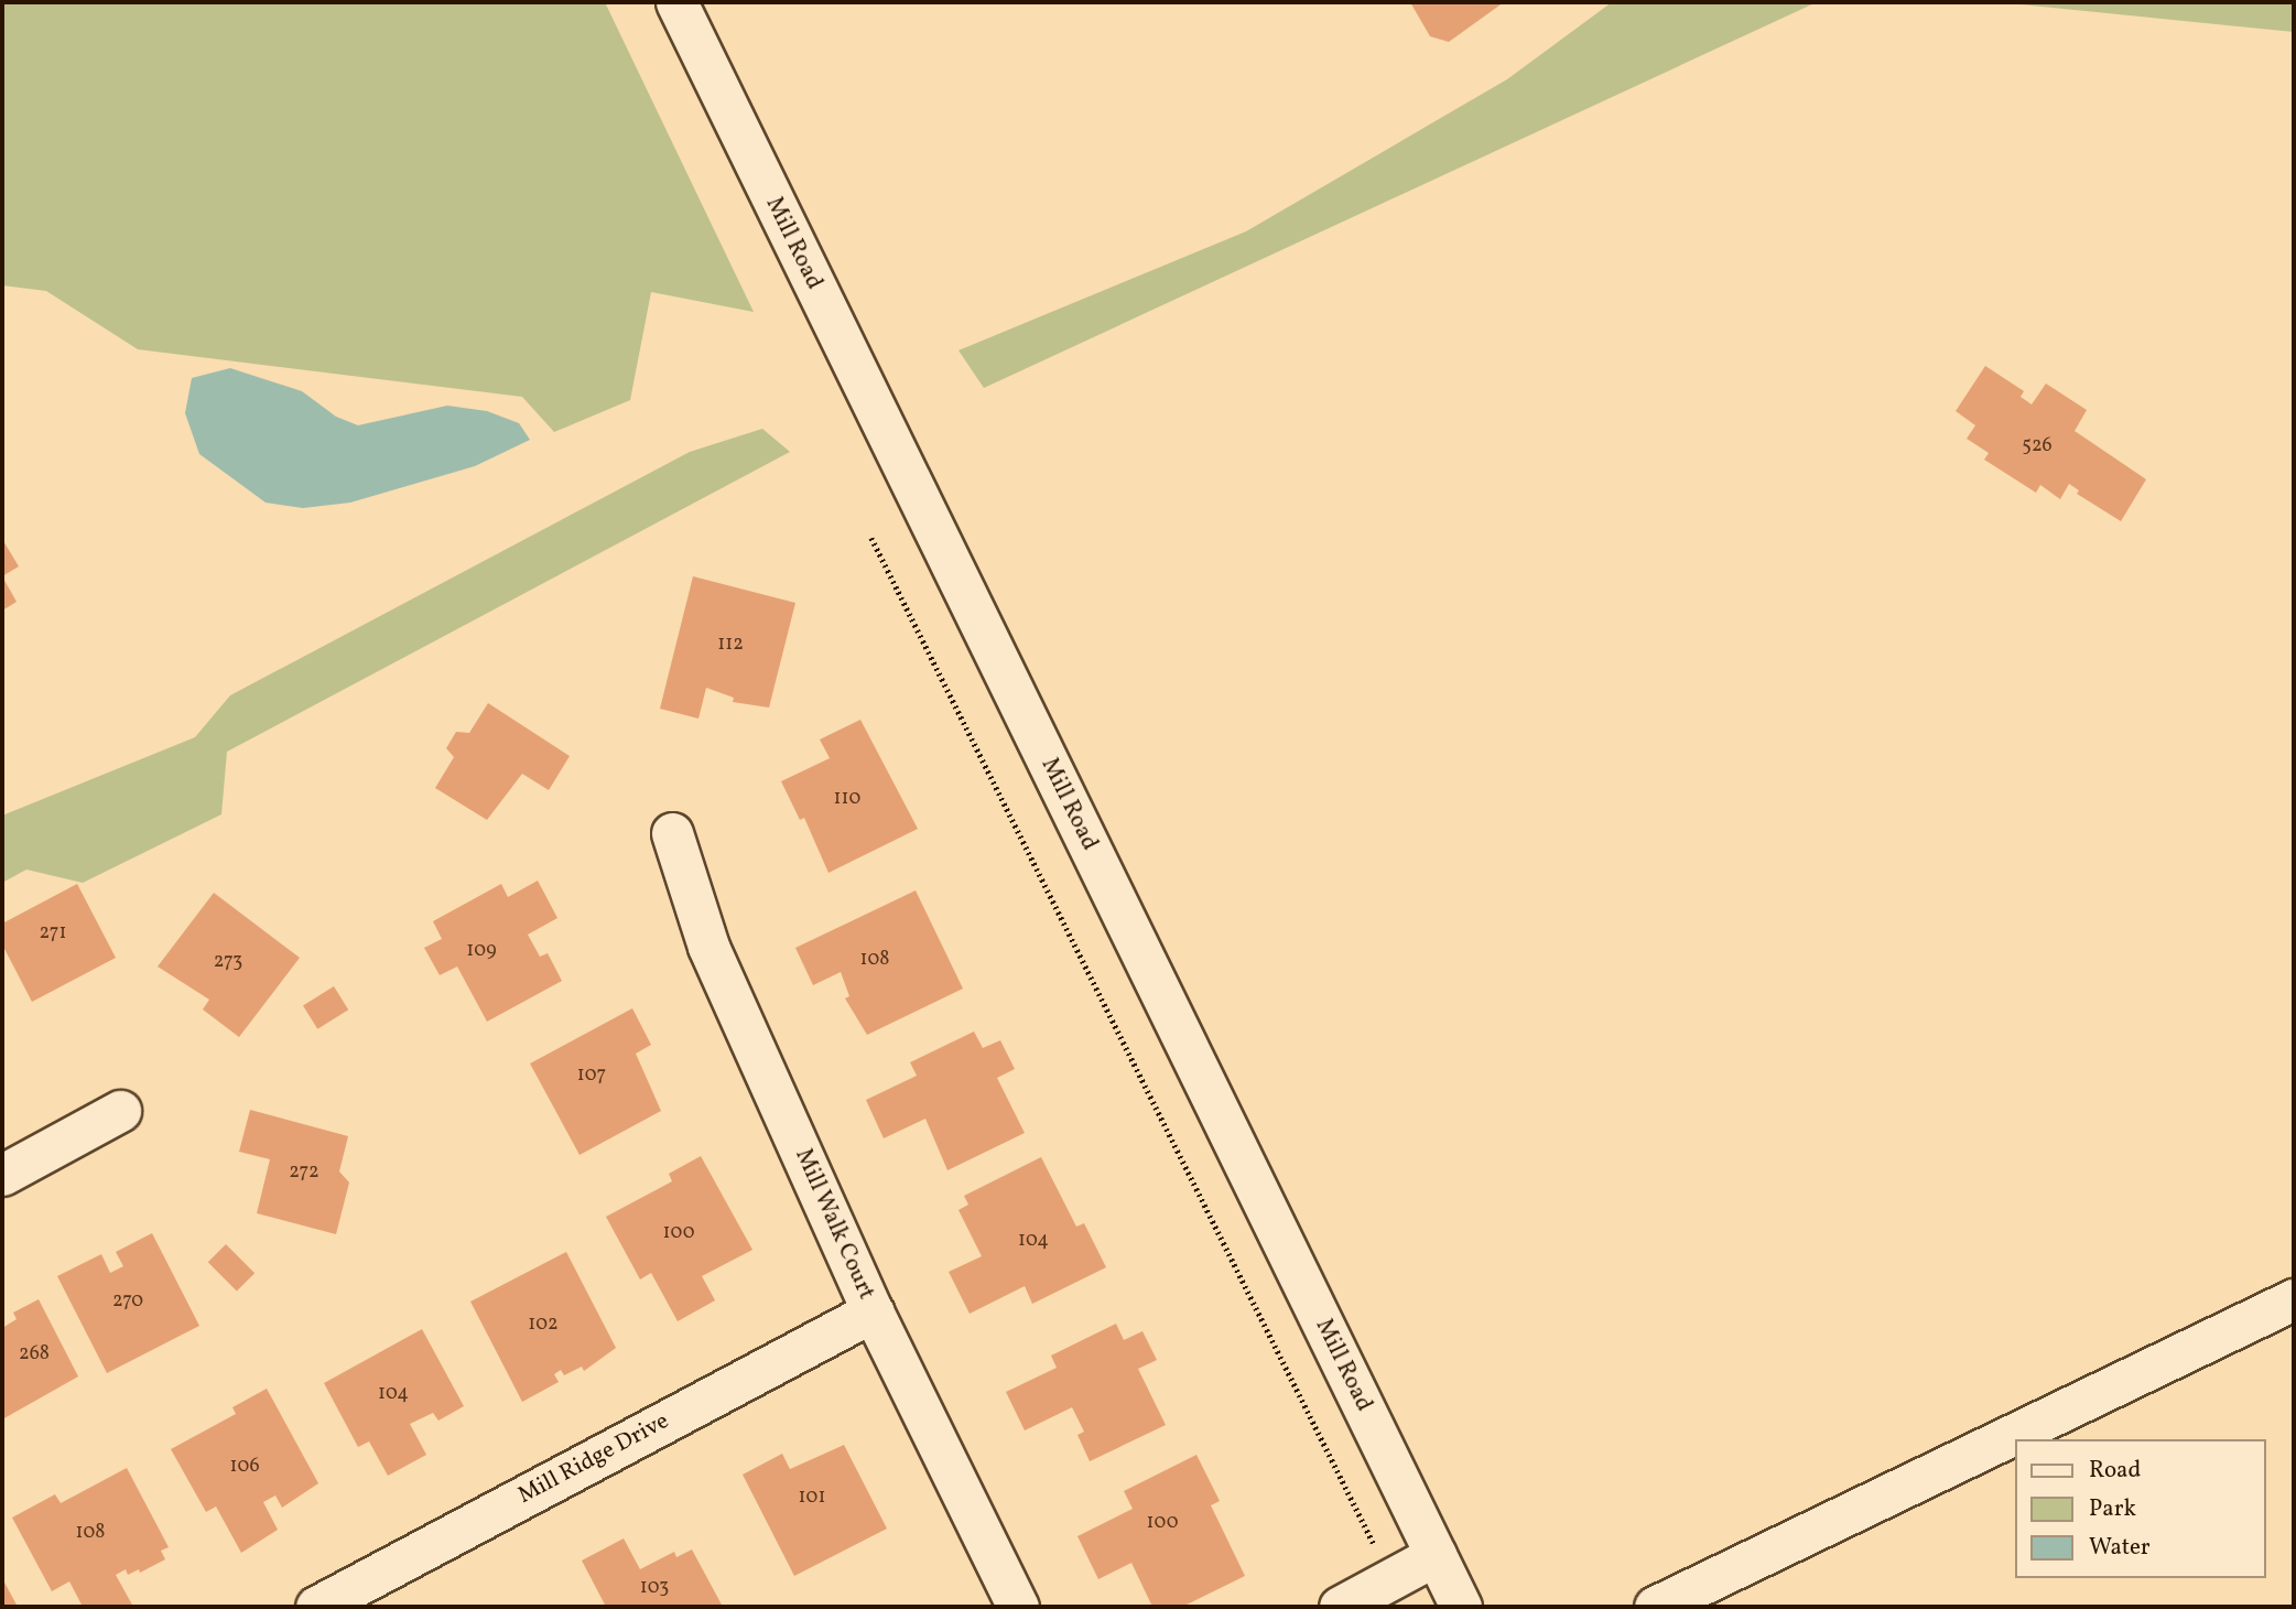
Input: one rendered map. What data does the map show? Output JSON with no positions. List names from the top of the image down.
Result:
{
  "streets": {
    "street": ["Mill Road", "Mill Walk Court", "Mill Ridge Drive"]
  },
  "crossings": [
    ["Mill Walk Court", "Mill Ridge Drive"]
  ],
  "house_numbers": [
    "526",
    "112",
    "110",
    "271",
    "109",
    "108",
    "273",
    "107",
    "272",
    "100",
    "104",
    "270",
    "102",
    "268",
    "104",
    "106",
    "101",
    "100",
    "108",
    "103"
  ],
  "legend": ["Road", "Park", "Water"]
}
